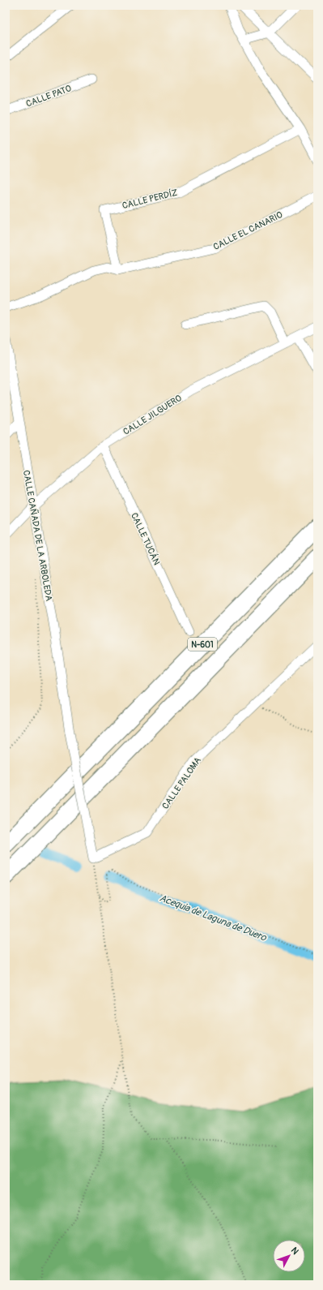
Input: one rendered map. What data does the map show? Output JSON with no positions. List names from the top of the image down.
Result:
{
  "streets": {
    "highway": ["N-601"],
    "street": [
      "CALLE PATO",
      "CALLE PERDÍZ",
      "CALLE EL CANARIO",
      "CALLE JILGUERO",
      "CALLE CAÑADA DE LA ARBOLEDA",
      "CALLE TUCÁN",
      "CALLE PALOMA"
    ]
  },
  "crossings": [
    ["CALLE PERDÍZ", "CALLE EL CANARIO"],
    ["CALLE JILGUERO", "CALLE CAÑADA DE LA ARBOLEDA"],
    ["CALLE JILGUERO", "CALLE TUCÁN"],
    ["CALLE CAÑADA DE LA ARBOLEDA", "CALLE PALOMA"]
  ],
  "water": ["Acequia de Laguna de Duero"],
  "north": "top right"
}
